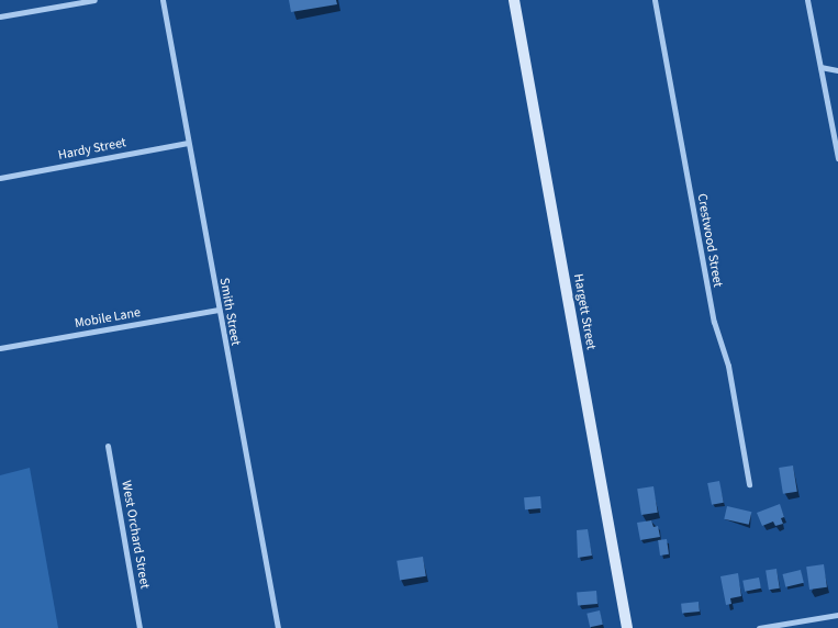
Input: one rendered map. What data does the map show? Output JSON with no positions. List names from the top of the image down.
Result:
{
  "streets": {
    "street": [
      "Hardy Street",
      "Crestwood Street",
      "Smith Street",
      "Hargett Street",
      "Mobile Lane",
      "West Orchard Street"
    ]
  },
  "crossings": [
    ["Hardy Street", "Smith Street"],
    ["Smith Street", "Mobile Lane"]
  ]
}
